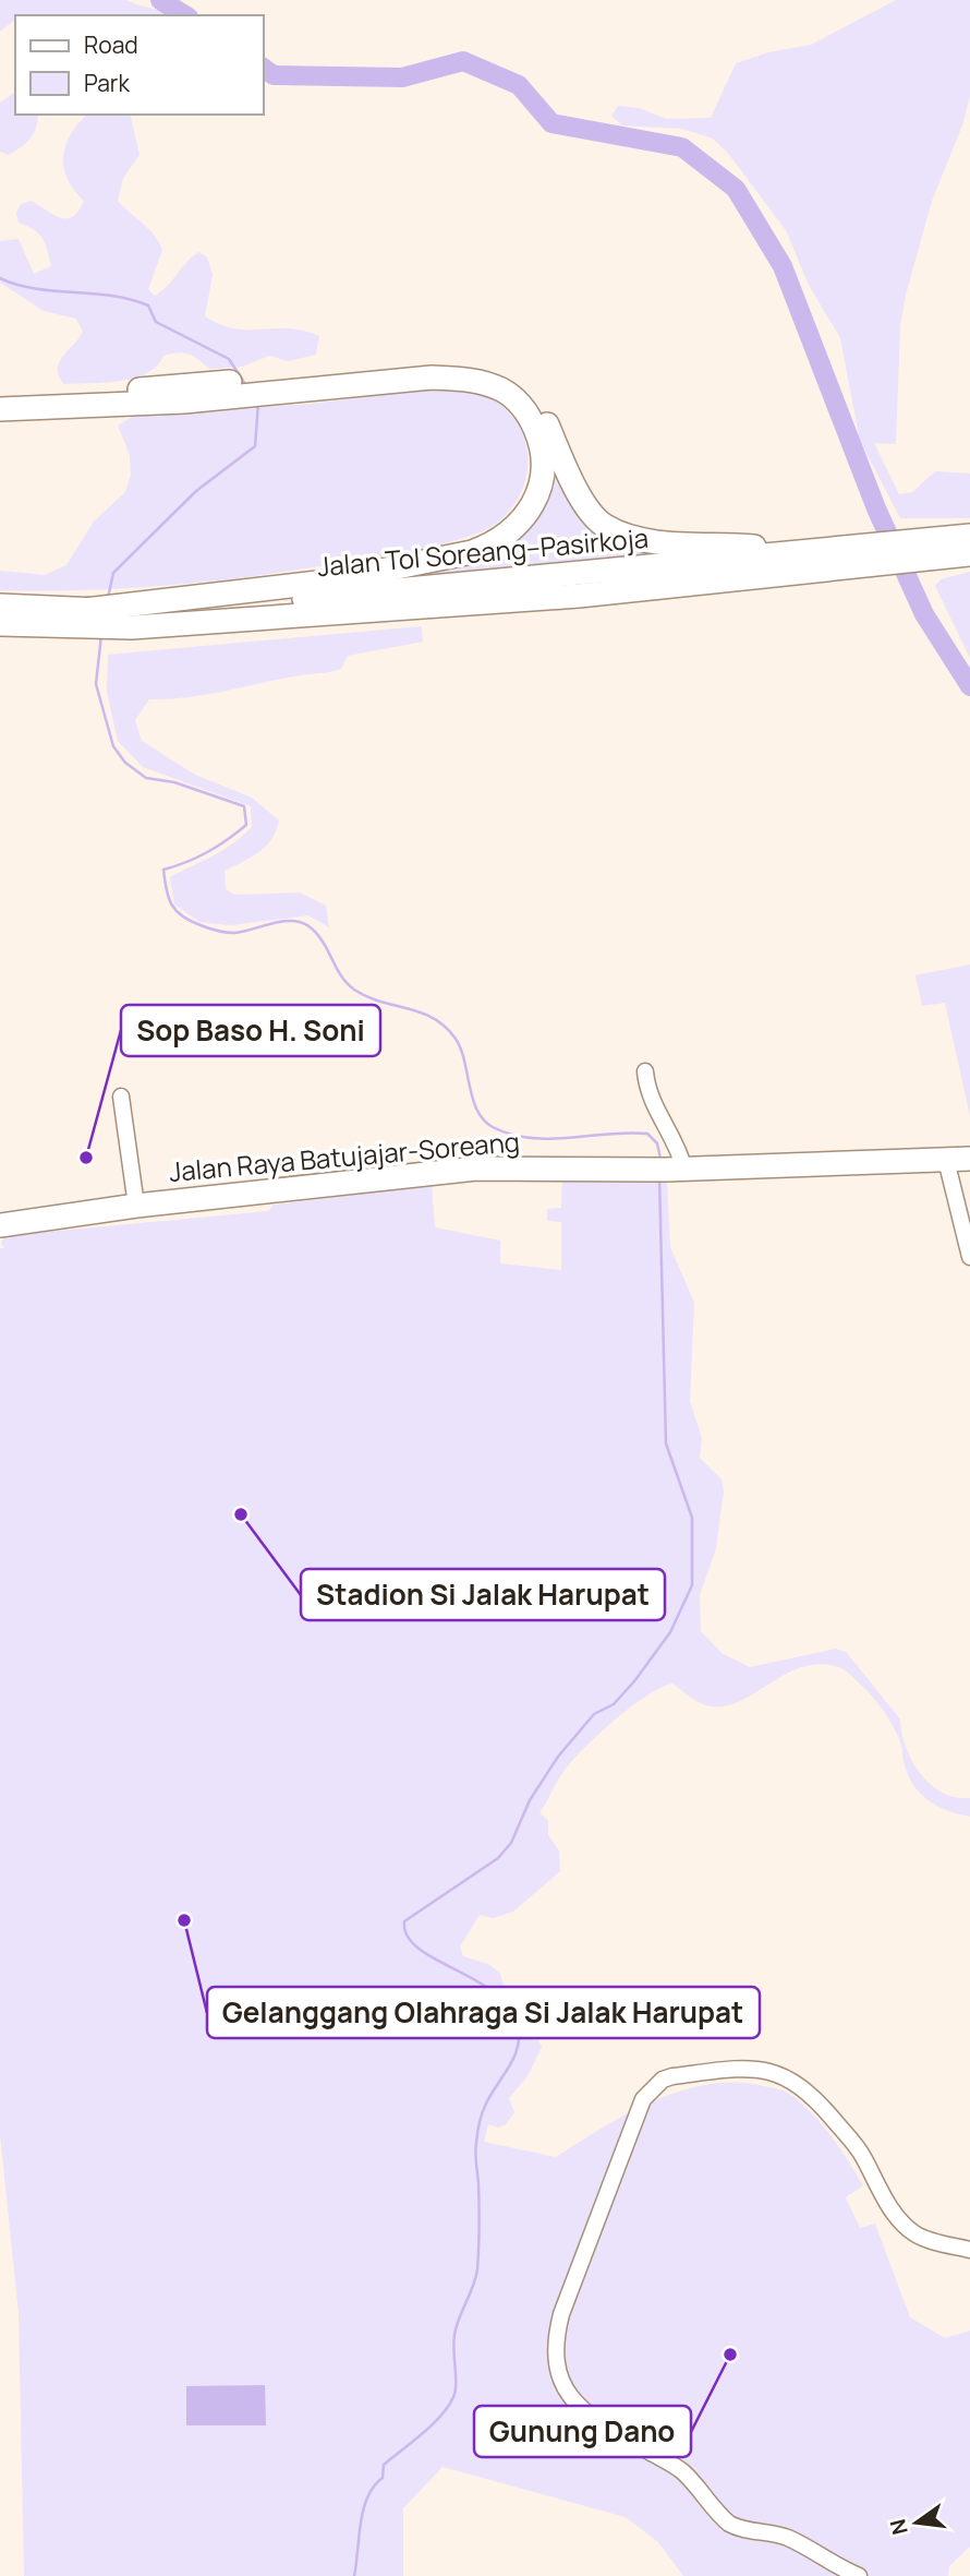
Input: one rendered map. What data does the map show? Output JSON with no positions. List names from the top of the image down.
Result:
{
  "streets": {
    "highway": ["Jalan Tol Soreang–Pasirkoja", "Jalan Raya Batujajar-Soreang"]
  },
  "places": [
    "Sop Baso H. Soni",
    "Stadion Si Jalak Harupat",
    "Gelanggang Olahraga Si Jalak Harupat",
    "Gunung Dano"
  ],
  "legend": ["Road", "Park"],
  "north": "left"
}
